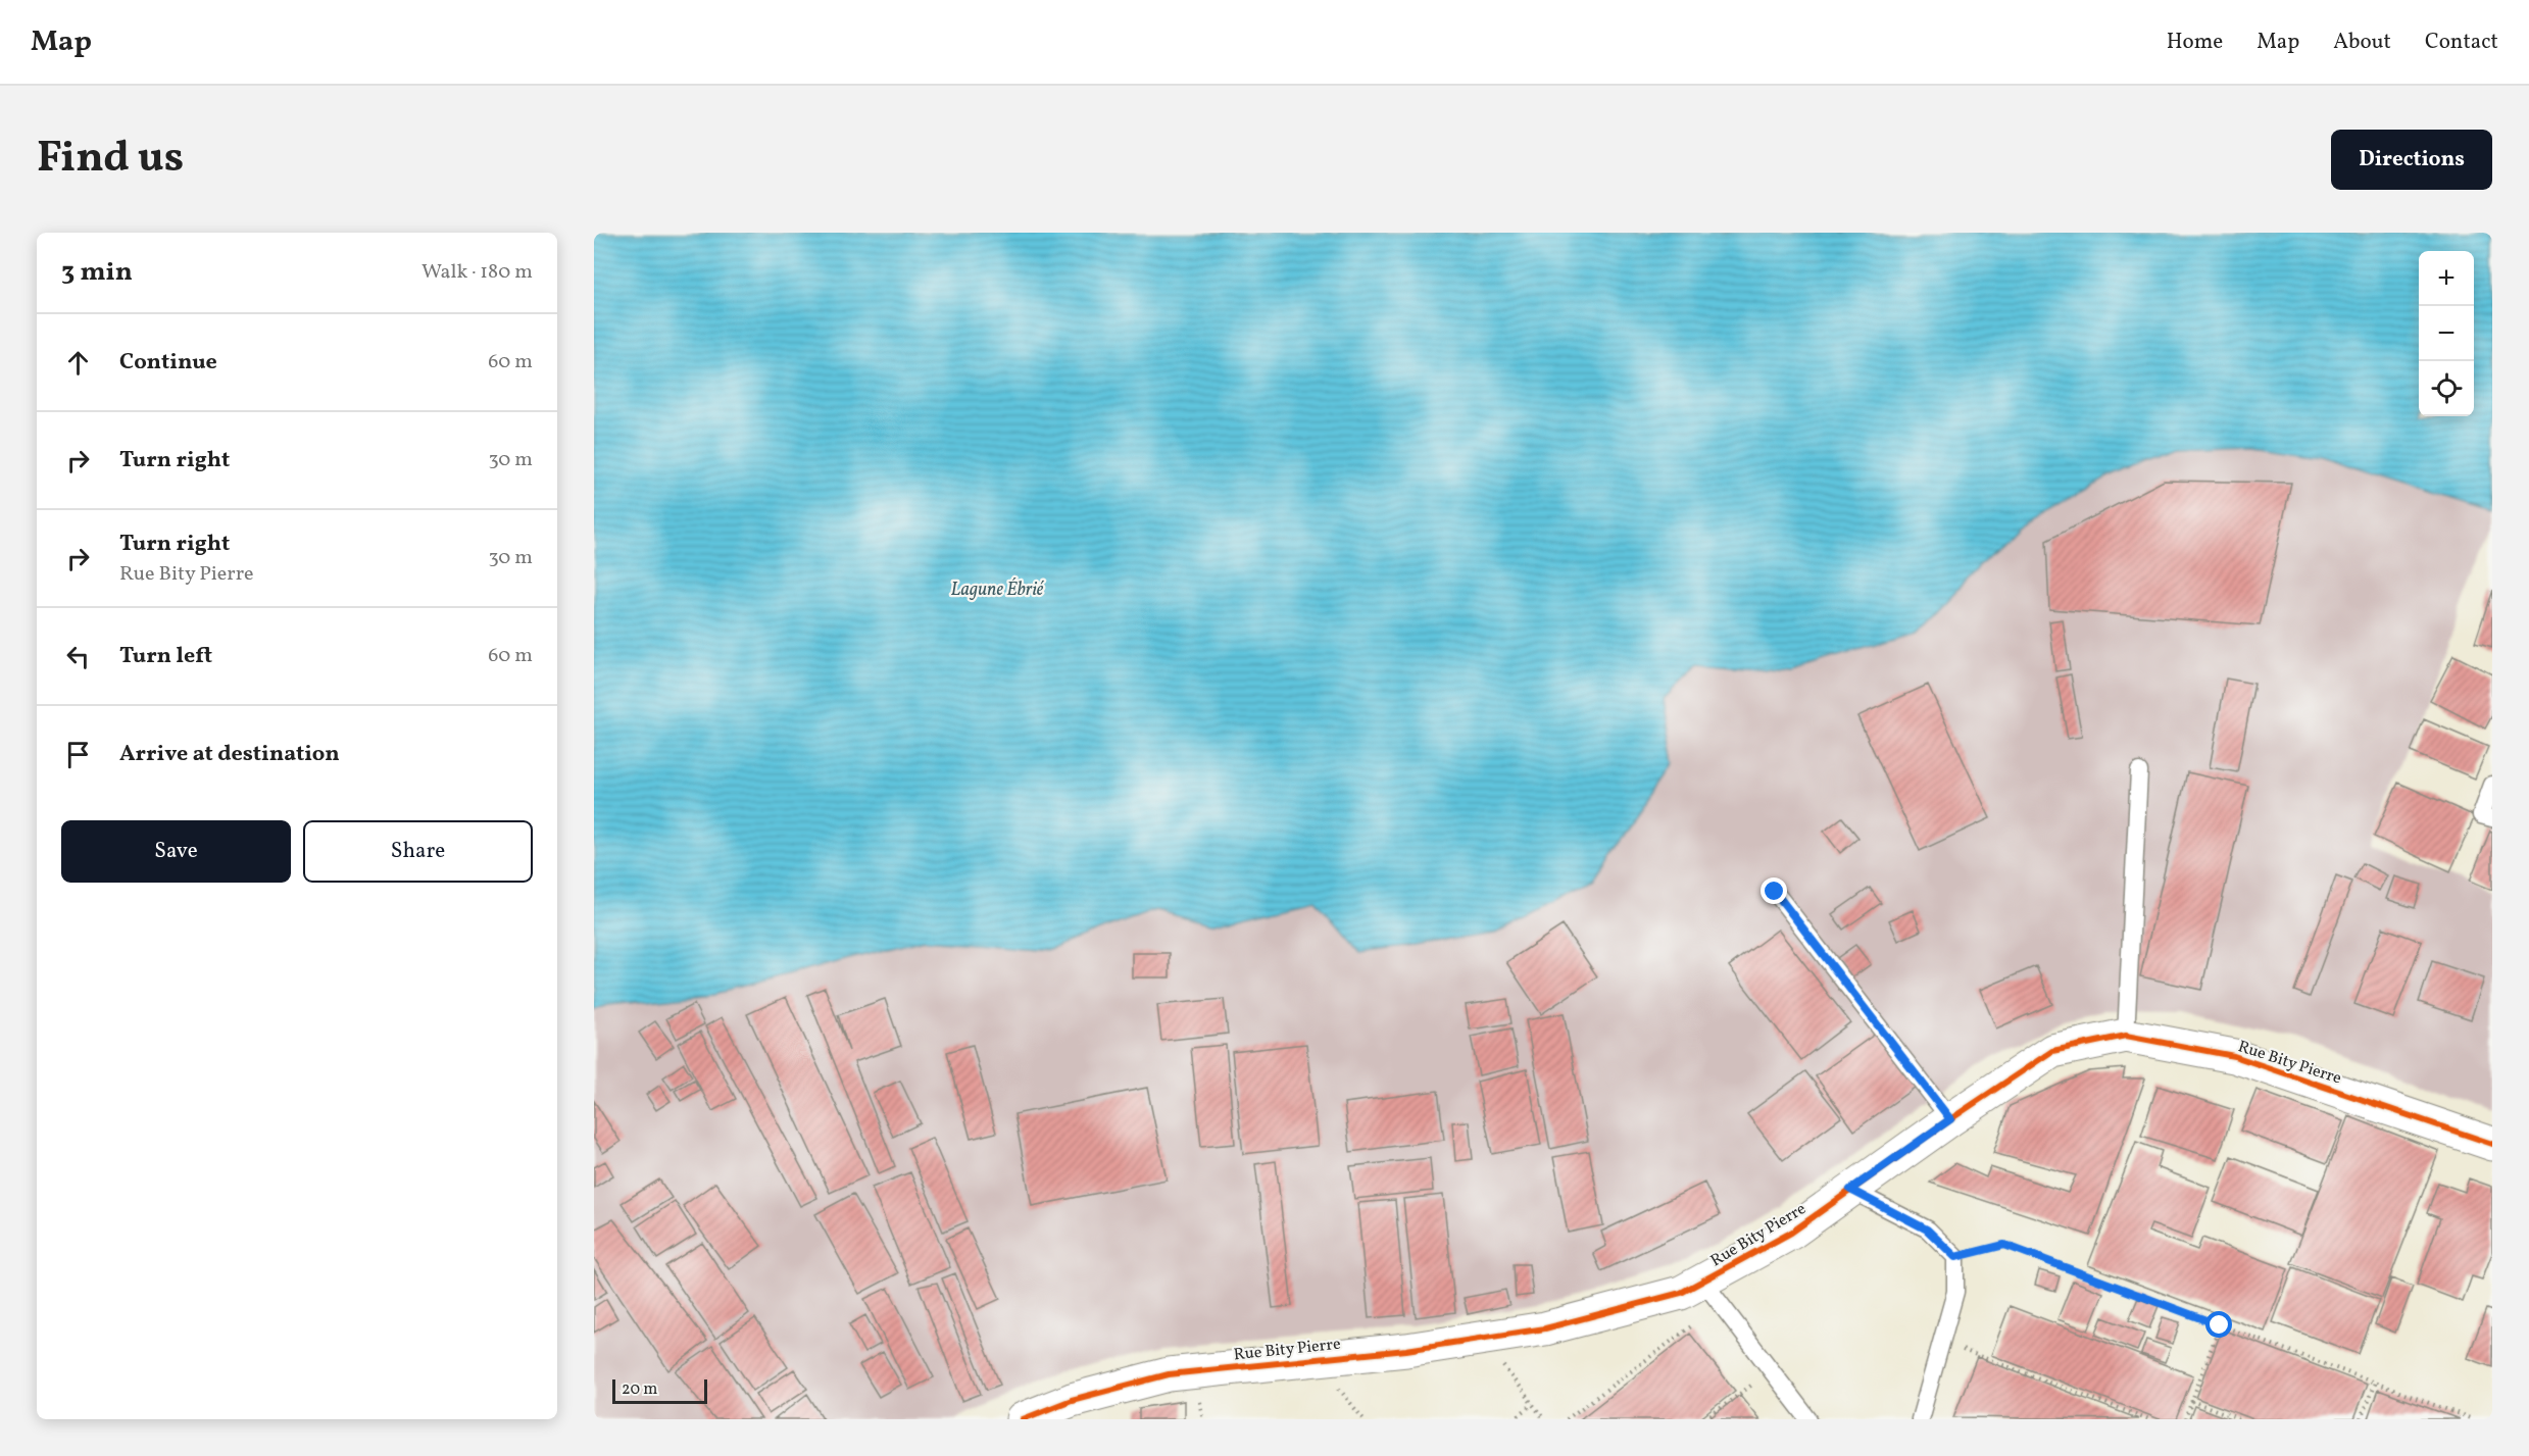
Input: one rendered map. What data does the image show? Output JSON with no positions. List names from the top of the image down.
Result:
{
  "streets": {
    "street": ["Rue Bity Pierre"]
  },
  "water": ["Lagune Ébrié"],
  "scale_bar": "20 m",
  "page": {
    "header": "Map",
    "nav": [
      "Home",
      "Map",
      "About",
      "Contact"
    ],
    "title": "Find us",
    "buttons": [
      "Directions",
      ["Save", "Share"]
    ],
    "heading": ["3 min", "Walk · 180 m"],
    "map_buttons": ["+", "−"],
    "list": [
      ["Continue", "60 m"],
      ["Turn right", "30 m"],
      ["Turn right", "Rue Bity Pierre", "30 m"],
      ["Turn left", "60 m"],
      "Arrive at destination"
    ],
    "scale": "20 m"
  }
}
